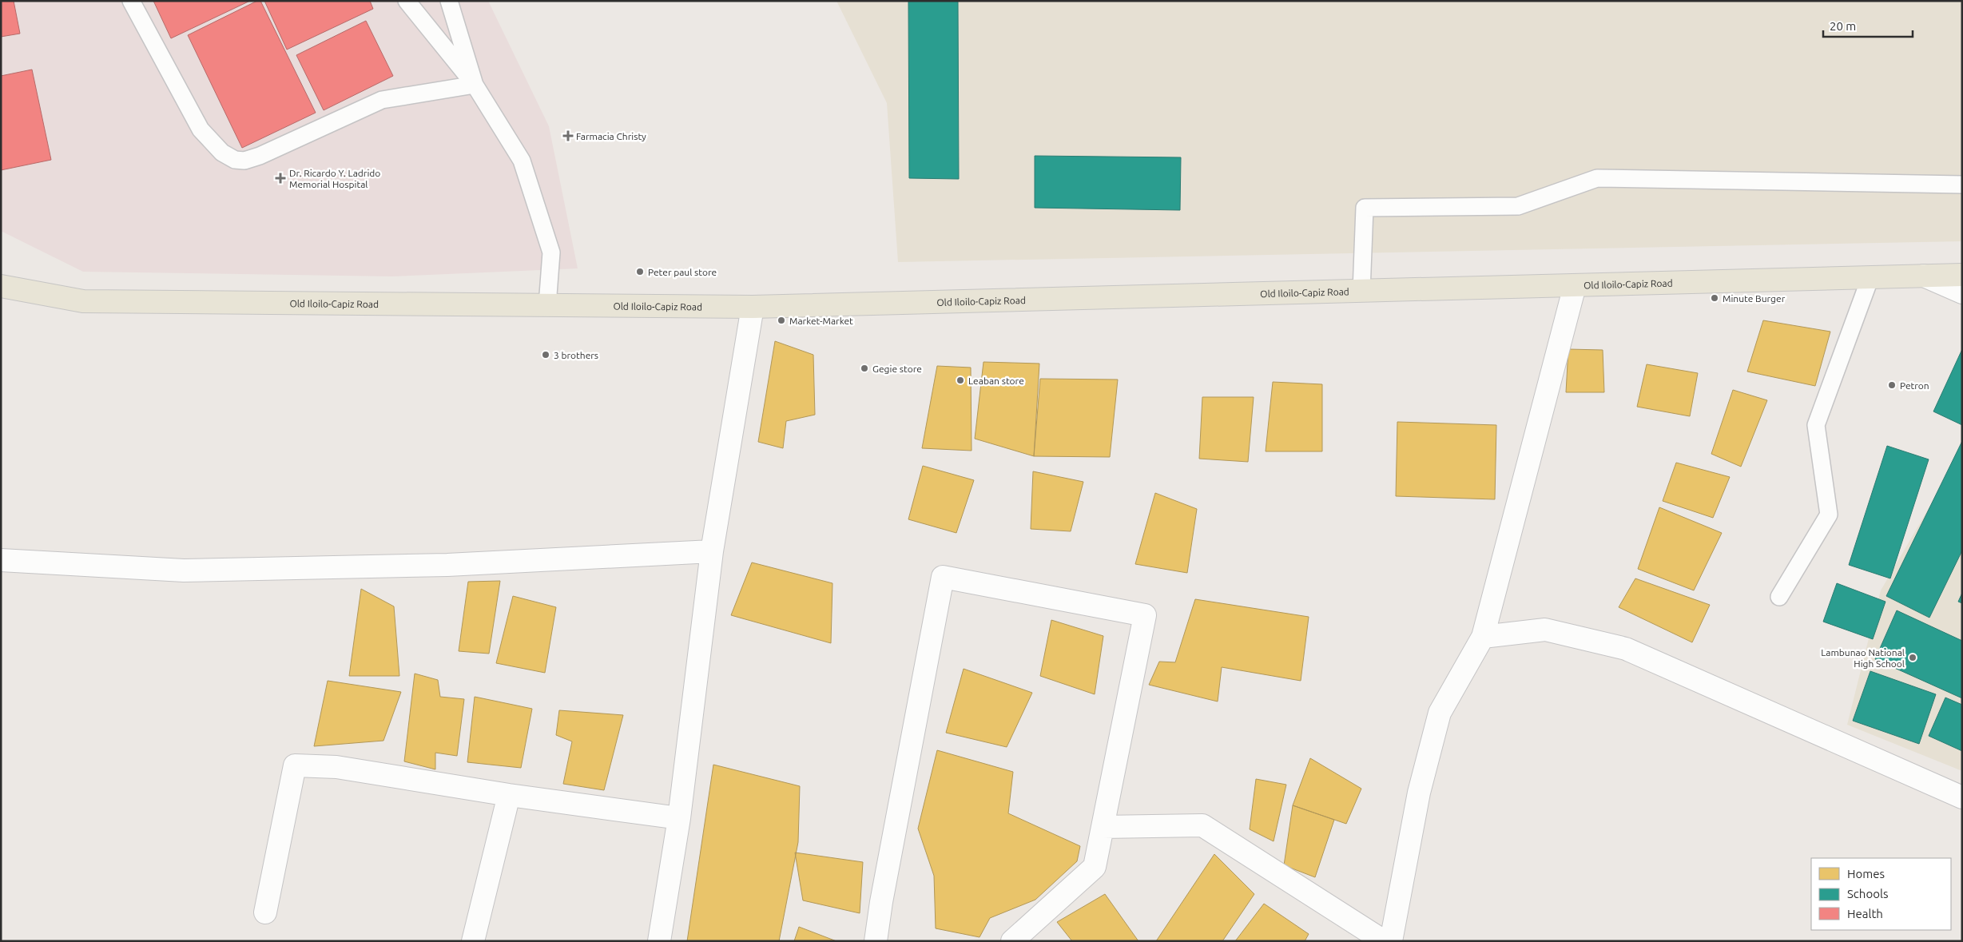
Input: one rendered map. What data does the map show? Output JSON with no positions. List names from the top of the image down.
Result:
{
  "streets": {
    "main road": ["Old Iloilo-Capiz Road"]
  },
  "places": {
    "health": ["Farmacia Christy", "Dr. Ricardo Y. Ladrido Memorial Hospital"],
    "other": [
      "Peter paul store",
      "Minute Burger",
      "Market-Market",
      "3 brothers",
      "Gegie store",
      "Leaban store",
      "Petron",
      "Lambunao National High School"
    ]
  },
  "legend": ["Homes", "Schools", "Health"],
  "scale_bar": "20 m"
}
